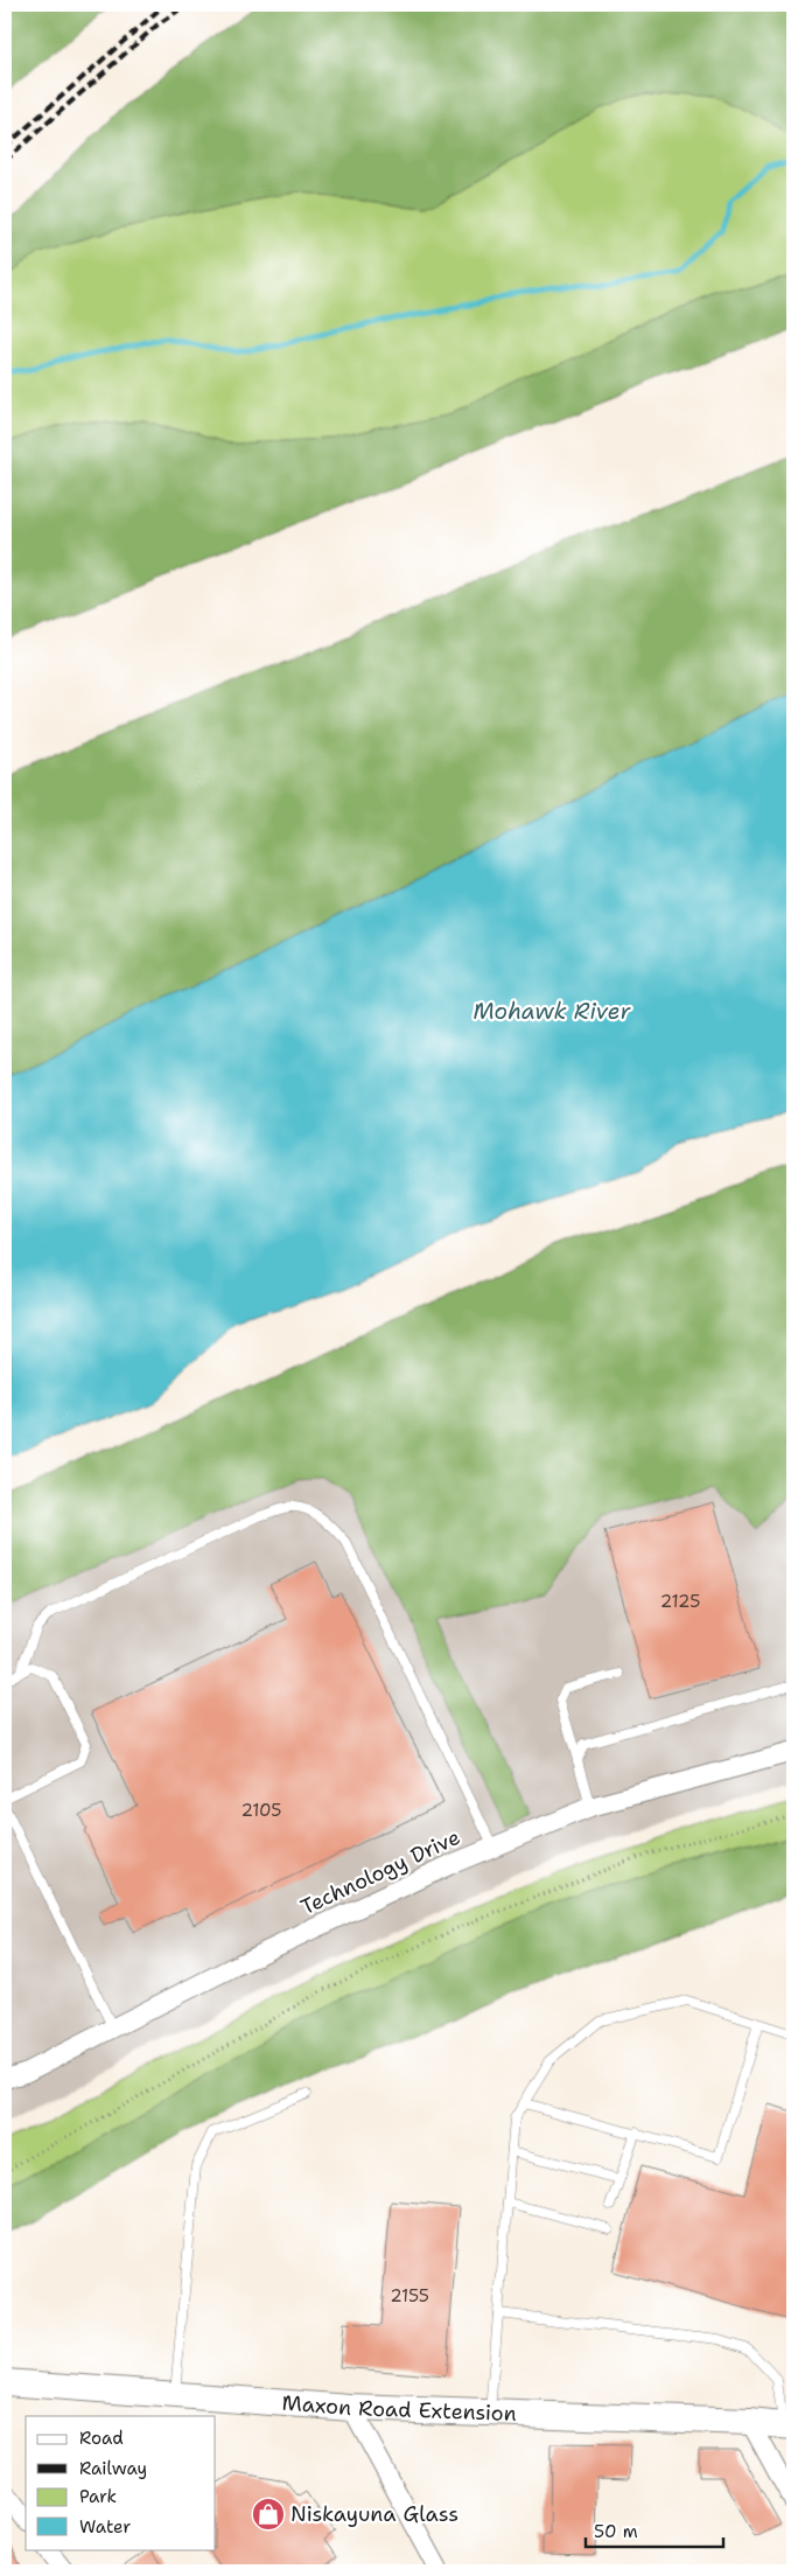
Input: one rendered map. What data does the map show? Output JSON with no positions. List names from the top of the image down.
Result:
{
  "streets": {
    "street": ["Technology Drive", "Maxon Road Extension"]
  },
  "water": ["Mohawk River"],
  "places": {
    "shop": ["Niskayuna Glass"]
  },
  "house_numbers": ["2125", "2105", "2155"],
  "legend": [
    "Road",
    "Railway",
    "Park",
    "Water"
  ],
  "scale_bar": "50 m"
}
